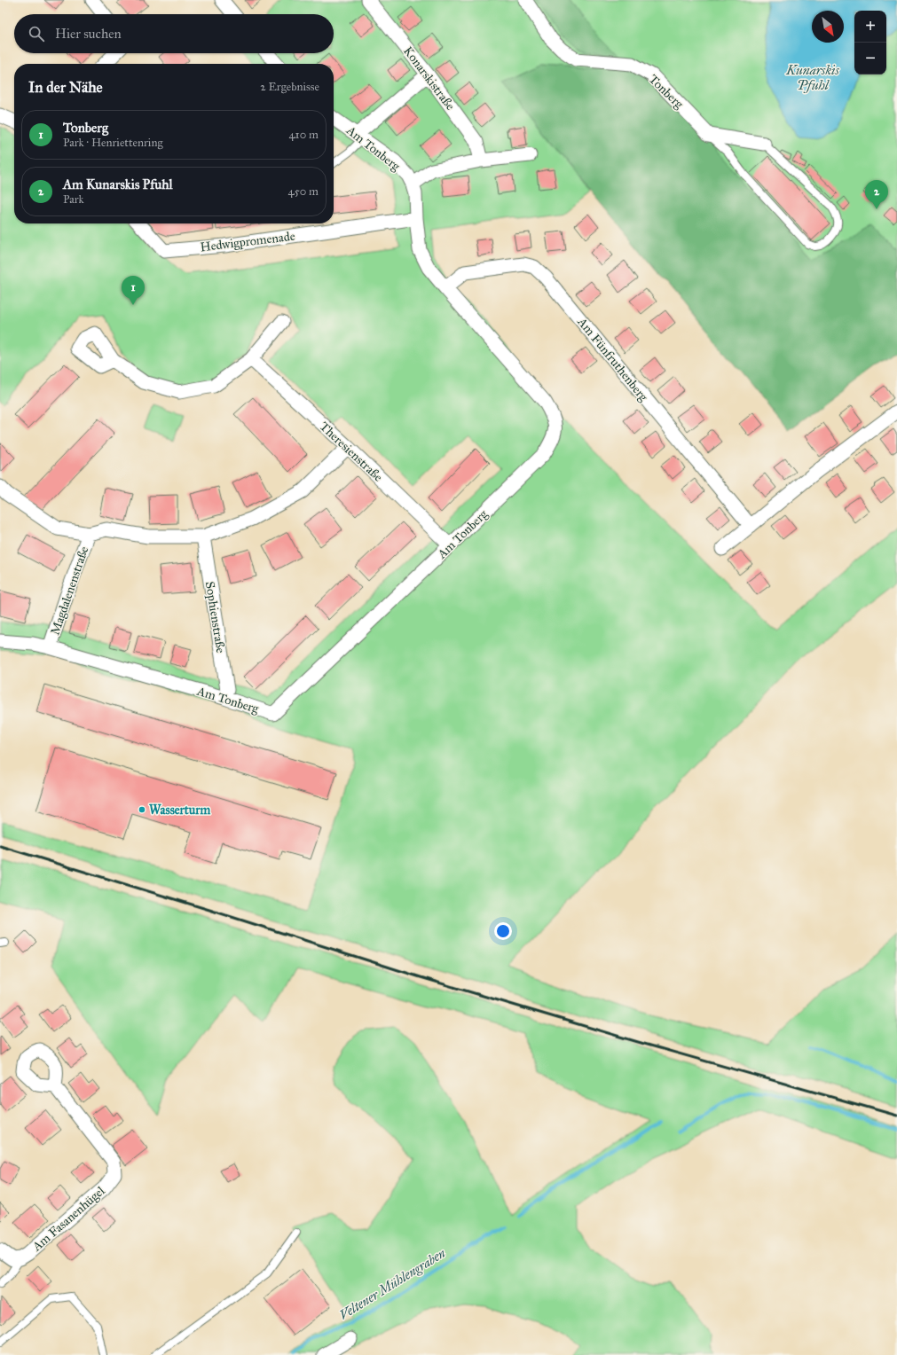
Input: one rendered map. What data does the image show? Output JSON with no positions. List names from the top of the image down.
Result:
{
  "streets": {
    "street": [
      "Konarskistraße",
      "Tonberg",
      "Am Tonberg",
      "Hedwigpromenade",
      "Am Fünfruthenberg",
      "Theresienstraße",
      "Magdalenenstraße",
      "Sophienstraße",
      "Am Fasanenhügel"
    ]
  },
  "crossings": [
    ["Am Tonberg", "Hedwigpromenade"],
    ["Am Tonberg", "Am Fünfruthenberg"],
    ["Am Tonberg", "Theresienstraße"],
    ["Am Tonberg", "Magdalenenstraße"],
    ["Am Tonberg", "Sophienstraße"]
  ],
  "water": ["Kunarskis Pfuhl", "Veltener Mühlengraben"],
  "places": ["Wasserturm"],
  "north": "bottom right",
  "page": {
    "map_buttons": ["+", "−"],
    "search": "Hier suchen",
    "heading": ["In der Nähe", "2 Ergebnisse"],
    "list": [
      {
        "mark": "1",
        "name": "Tonberg",
        "note": "Park · Henriettenring",
        "value": "410 m"
      },
      {
        "mark": "2",
        "name": "Am Kunarskis Pfuhl",
        "note": "Park",
        "value": "450 m"
      }
    ],
    "pins": ["2", "1"]
  }
}
